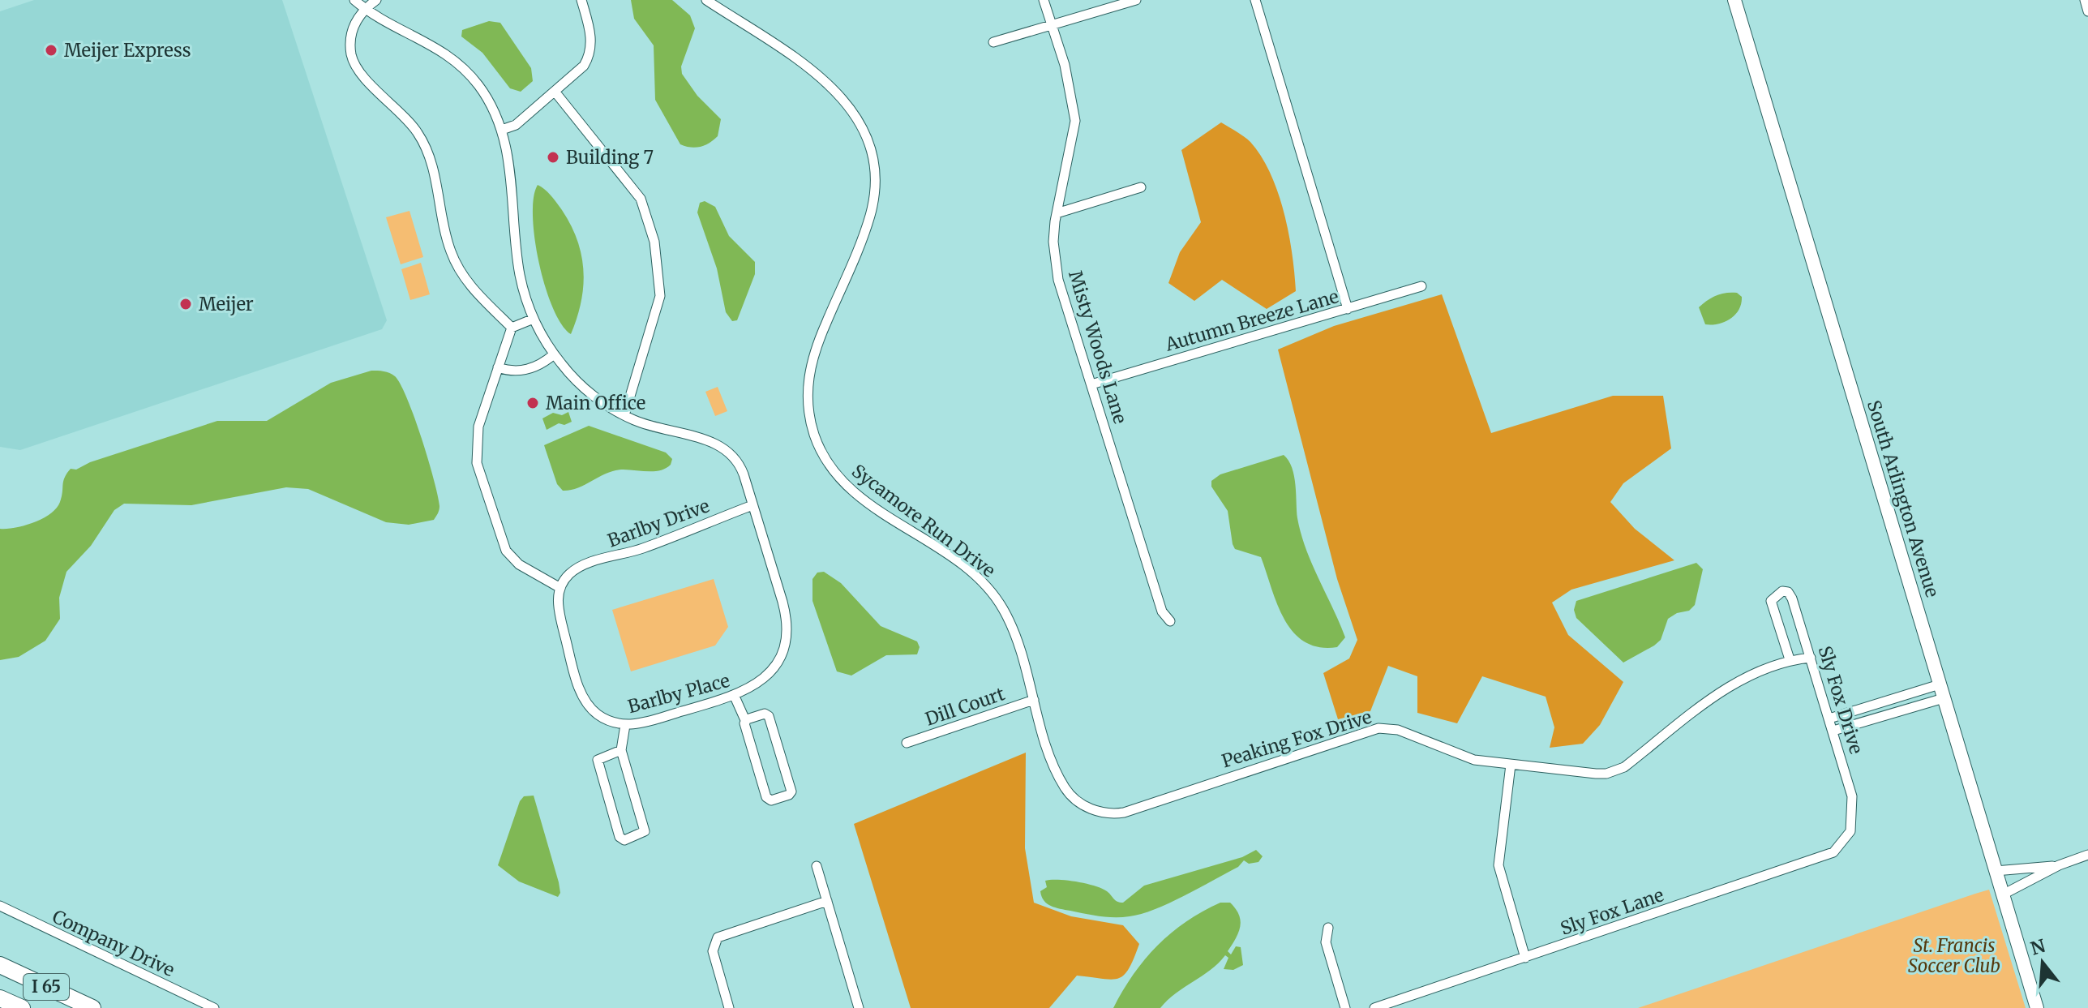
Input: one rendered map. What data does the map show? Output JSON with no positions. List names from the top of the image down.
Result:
{
  "streets": {
    "highway": ["I 65"],
    "street": [
      "Autumn Breeze Lane",
      "Misty Woods Lane",
      "South Arlington Avenue",
      "Sycamore Run Drive",
      "Barlby Drive",
      "Barlby Place",
      "Sly Fox Drive",
      "Dill Court",
      "Peaking Fox Drive",
      "Sly Fox Lane",
      "Company Drive"
    ]
  },
  "crossings": [
    ["Autumn Breeze Lane", "Misty Woods Lane"],
    ["Sycamore Run Drive", "Dill Court"],
    ["Sycamore Run Drive", "Peaking Fox Drive"],
    ["Barlby Drive", "Barlby Place"],
    ["Sly Fox Drive", "Peaking Fox Drive"],
    ["Sly Fox Drive", "Sly Fox Lane"]
  ],
  "parks": ["St. Francis Soccer Club"],
  "places": [
    "Meijer Express",
    "Building 7",
    "Meijer",
    "Main Office"
  ],
  "north": "top"
}
